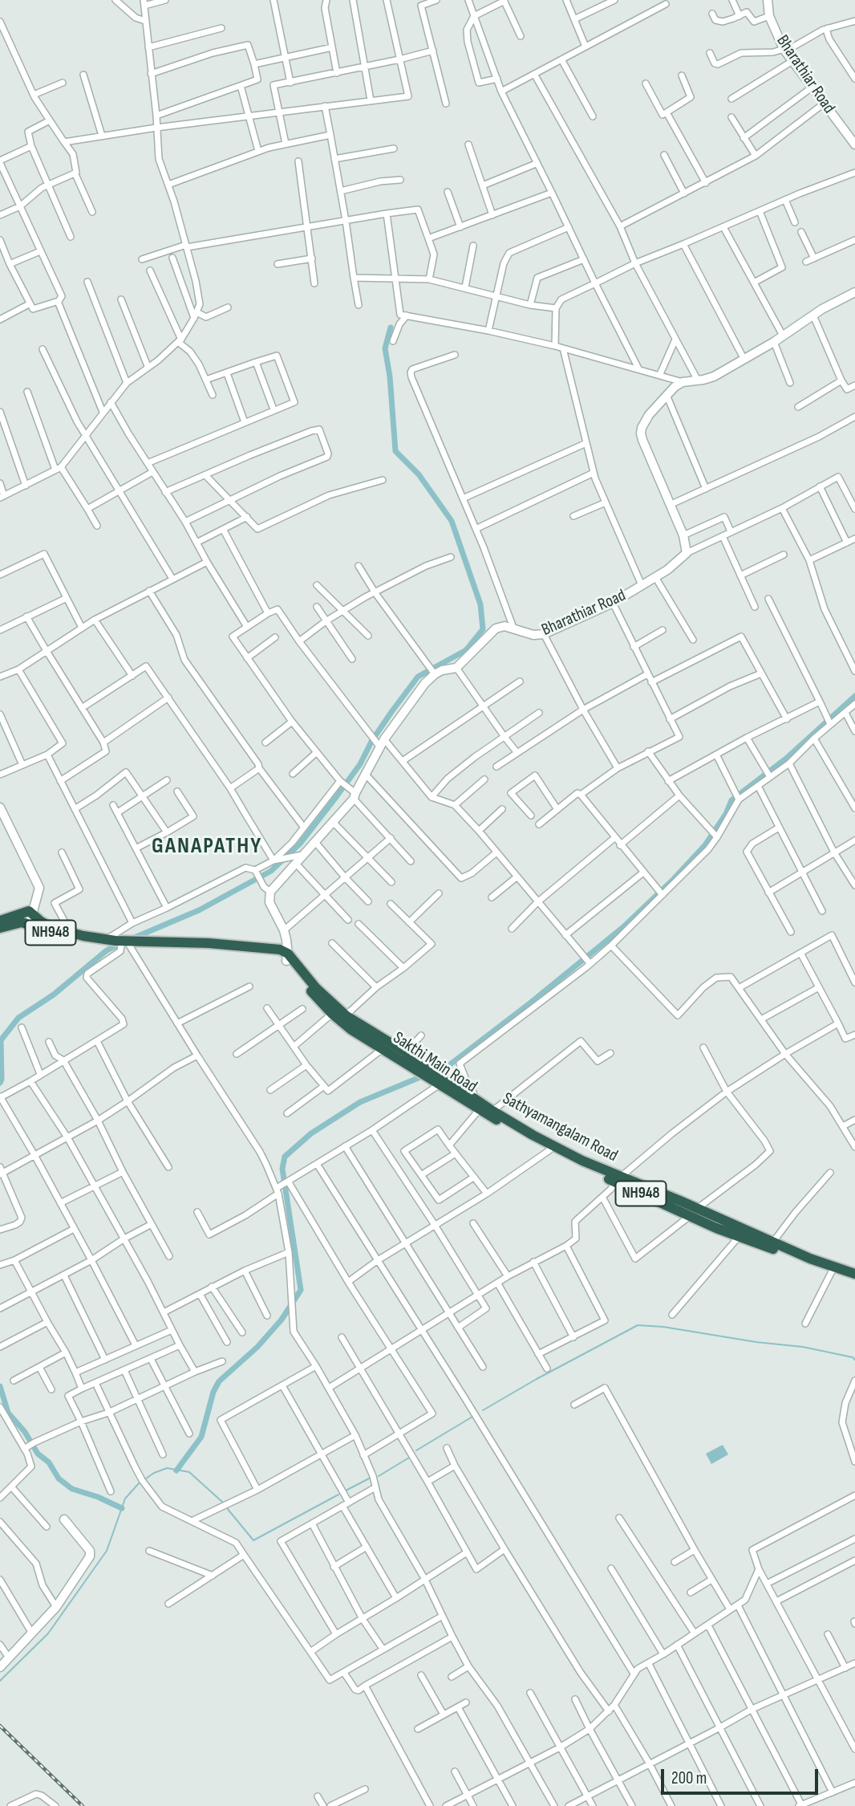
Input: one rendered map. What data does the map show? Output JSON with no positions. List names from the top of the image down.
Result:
{
  "streets": {
    "highway": ["NH948", "Sakthi Main Road", "Sathyamangalam Road"],
    "main road": ["Bharathiar Road"]
  },
  "crossings": [
    ["NH948", "Sakthi Main Road"],
    ["Sakthi Main Road", "Sathyamangalam Road"]
  ],
  "districts": ["GANAPATHY"],
  "scale_bar": "200 m"
}
